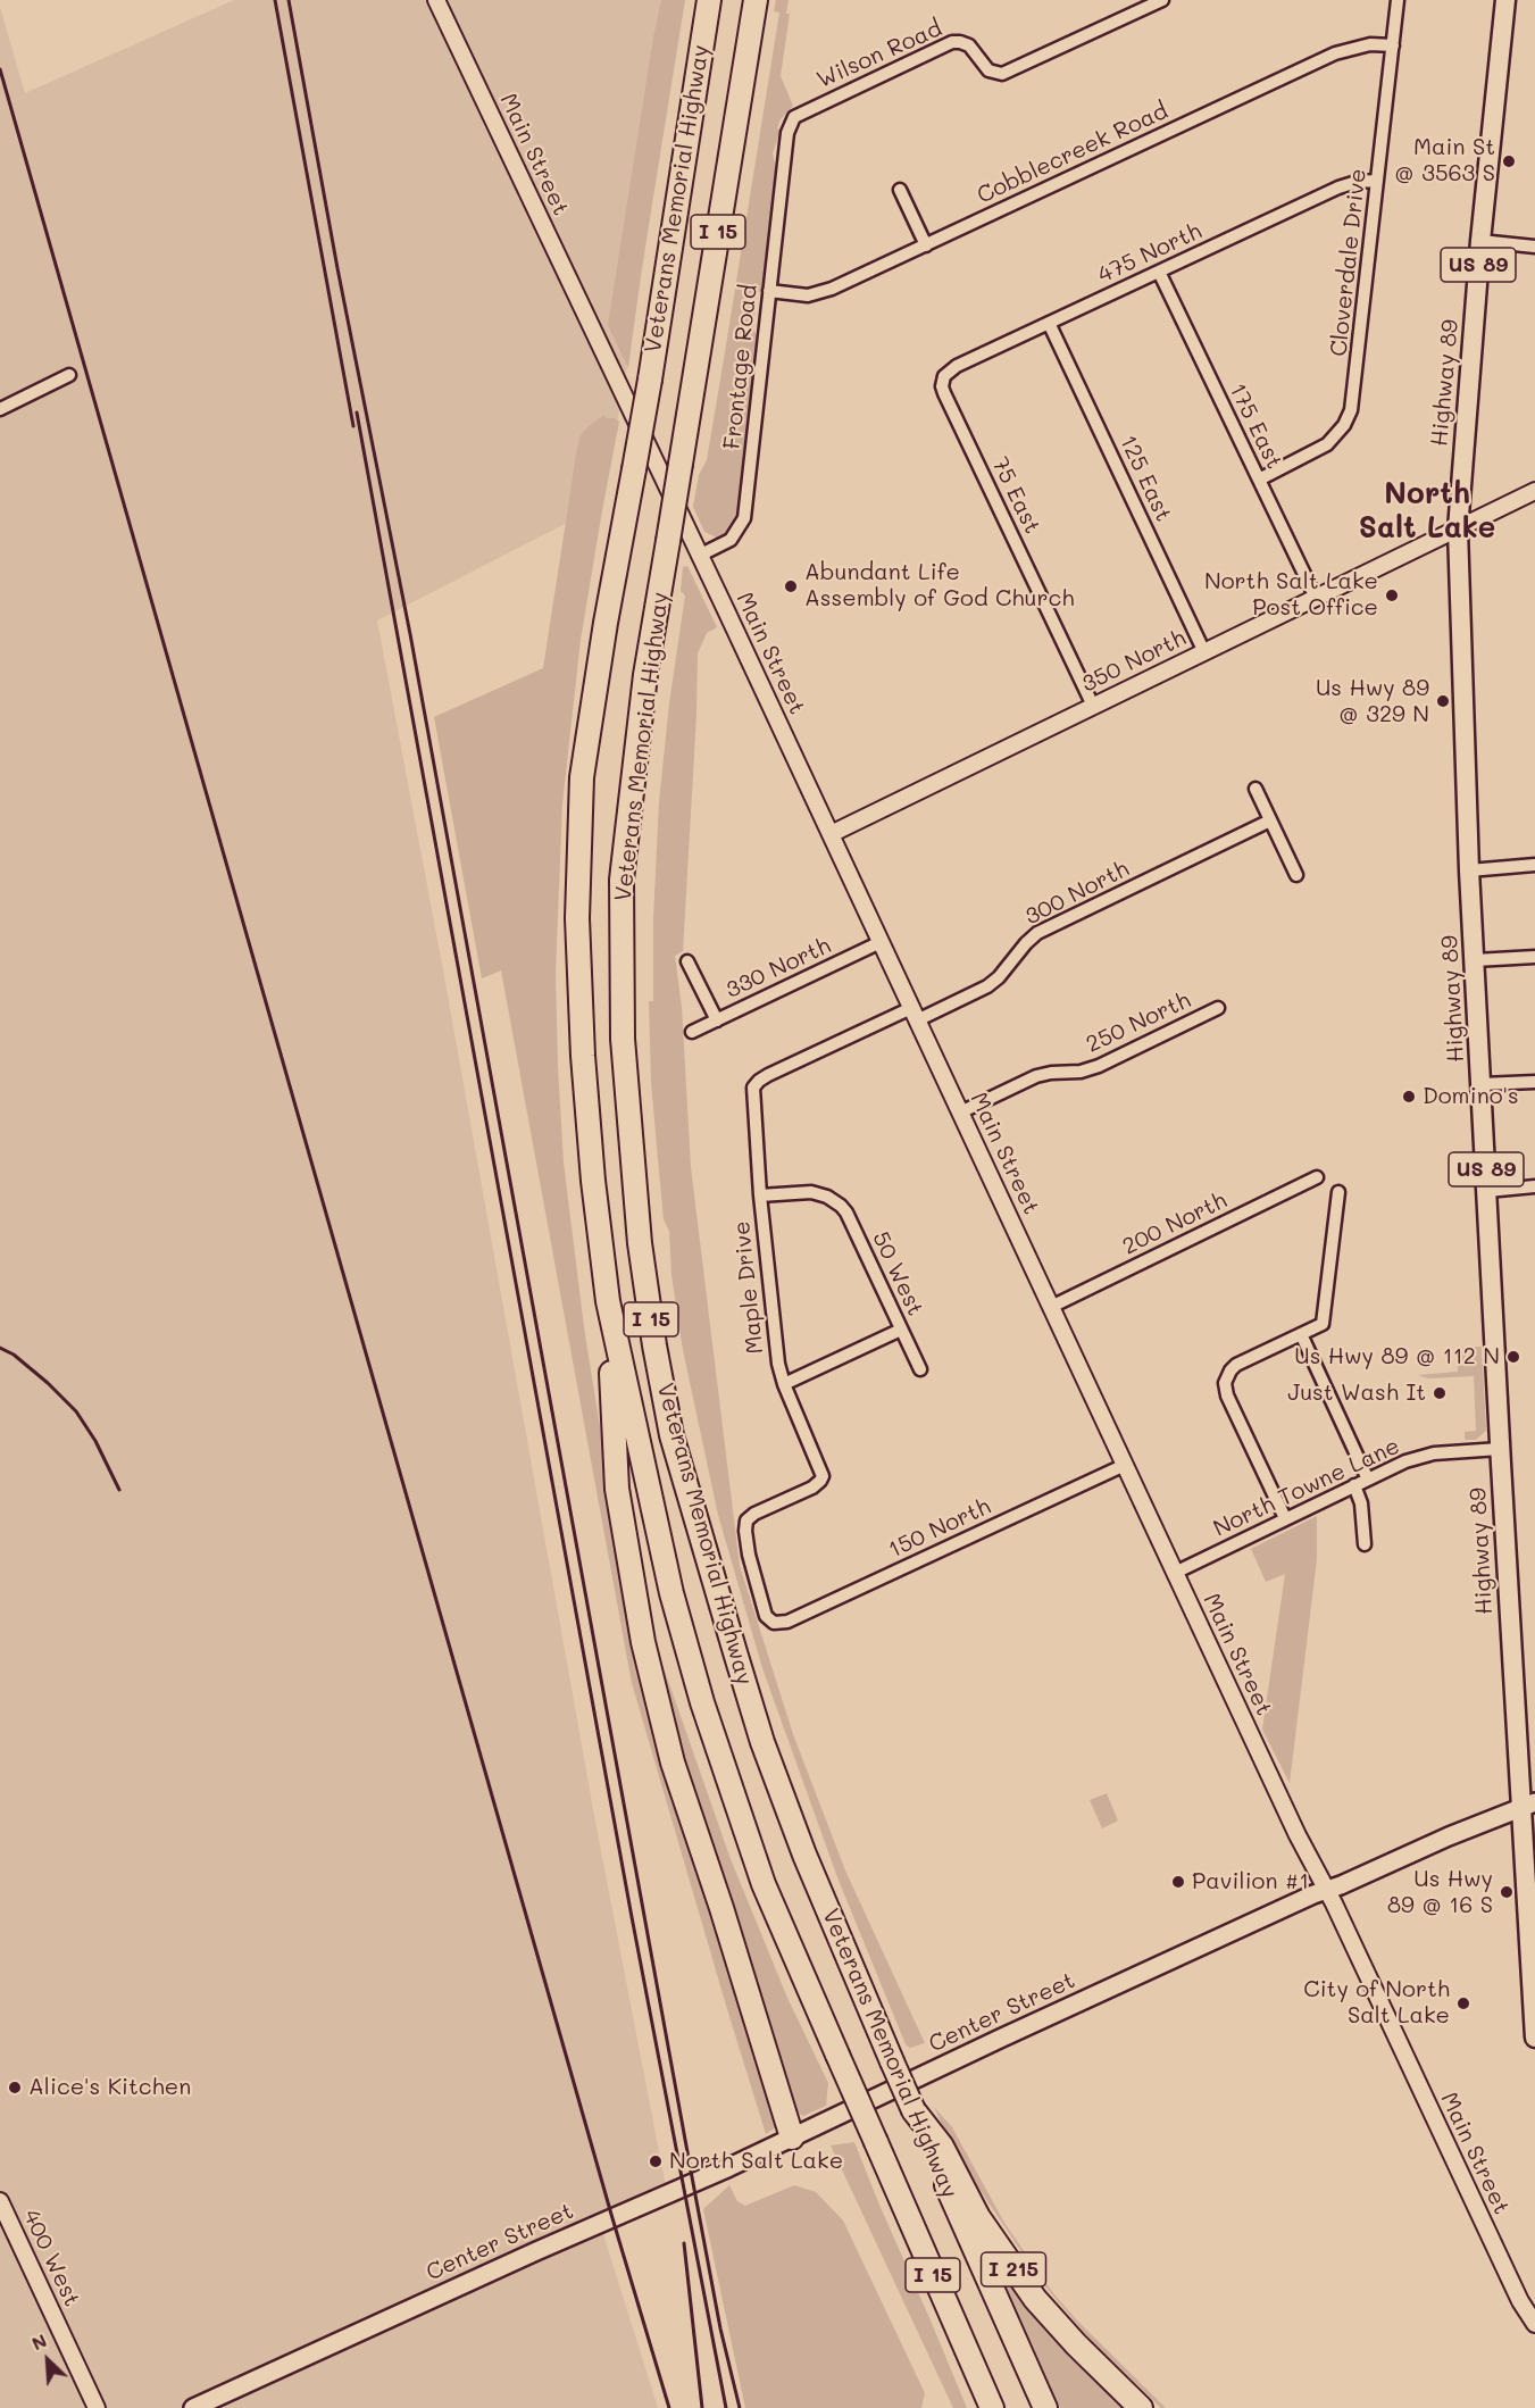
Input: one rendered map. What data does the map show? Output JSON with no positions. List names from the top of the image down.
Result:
{
  "streets": {
    "highway": ["Veterans Memorial Highway", "I 15", "I 215"],
    "main road": ["US 89", "Highway 89", "Center Street"],
    "street": [
      "Wilson Road",
      "Cobblecreek Road",
      "Main Street",
      "475 North",
      "Cloverdale Drive",
      "Frontage Road",
      "175 East",
      "125 East",
      "75 East",
      "350 North",
      "300 North",
      "330 North",
      "250 North",
      "200 North",
      "50 West",
      "Maple Drive",
      "North Towne Lane",
      "150 North",
      "400 West"
    ]
  },
  "crossings": [
    ["Wilson Road", "Frontage Road"],
    ["Cobblecreek Road", "Cloverdale Drive"],
    ["Cobblecreek Road", "Frontage Road"],
    ["Main Street", "Frontage Road"],
    ["Main Street", "350 North"],
    ["Main Street", "300 North"],
    ["Main Street", "330 North"],
    ["Main Street", "250 North"],
    ["Main Street", "200 North"],
    ["Main Street", "North Towne Lane"],
    ["Main Street", "150 North"],
    ["Main Street", "Center Street"],
    ["Veterans Memorial Highway", "I 215"],
    ["475 North", "Cloverdale Drive"],
    ["475 North", "175 East"],
    ["475 North", "125 East"],
    ["475 North", "75 East"],
    ["Cloverdale Drive", "175 East"],
    ["Highway 89", "350 North"],
    ["Highway 89", "North Towne Lane"],
    ["Highway 89", "Center Street"],
    ["175 East", "350 North"],
    ["125 East", "350 North"],
    ["75 East", "350 North"],
    ["300 North", "Maple Drive"],
    ["50 West", "Maple Drive"],
    ["Maple Drive", "150 North"]
  ],
  "districts": ["North Salt Lake"],
  "places": [
    "Main St @ 3563 S",
    "Abundant Life Assembly of God Church",
    "North Salt Lake Post Office",
    "Us Hwy 89 @ 329 N",
    "Domino's",
    "Us Hwy 89 @ 112 N",
    "Just Wash It",
    "Pavilion #1",
    "Us Hwy 89 @ 16 S",
    "City of North Salt Lake",
    "Alice's Kitchen",
    "North Salt Lake"
  ],
  "north": "top left"
}
